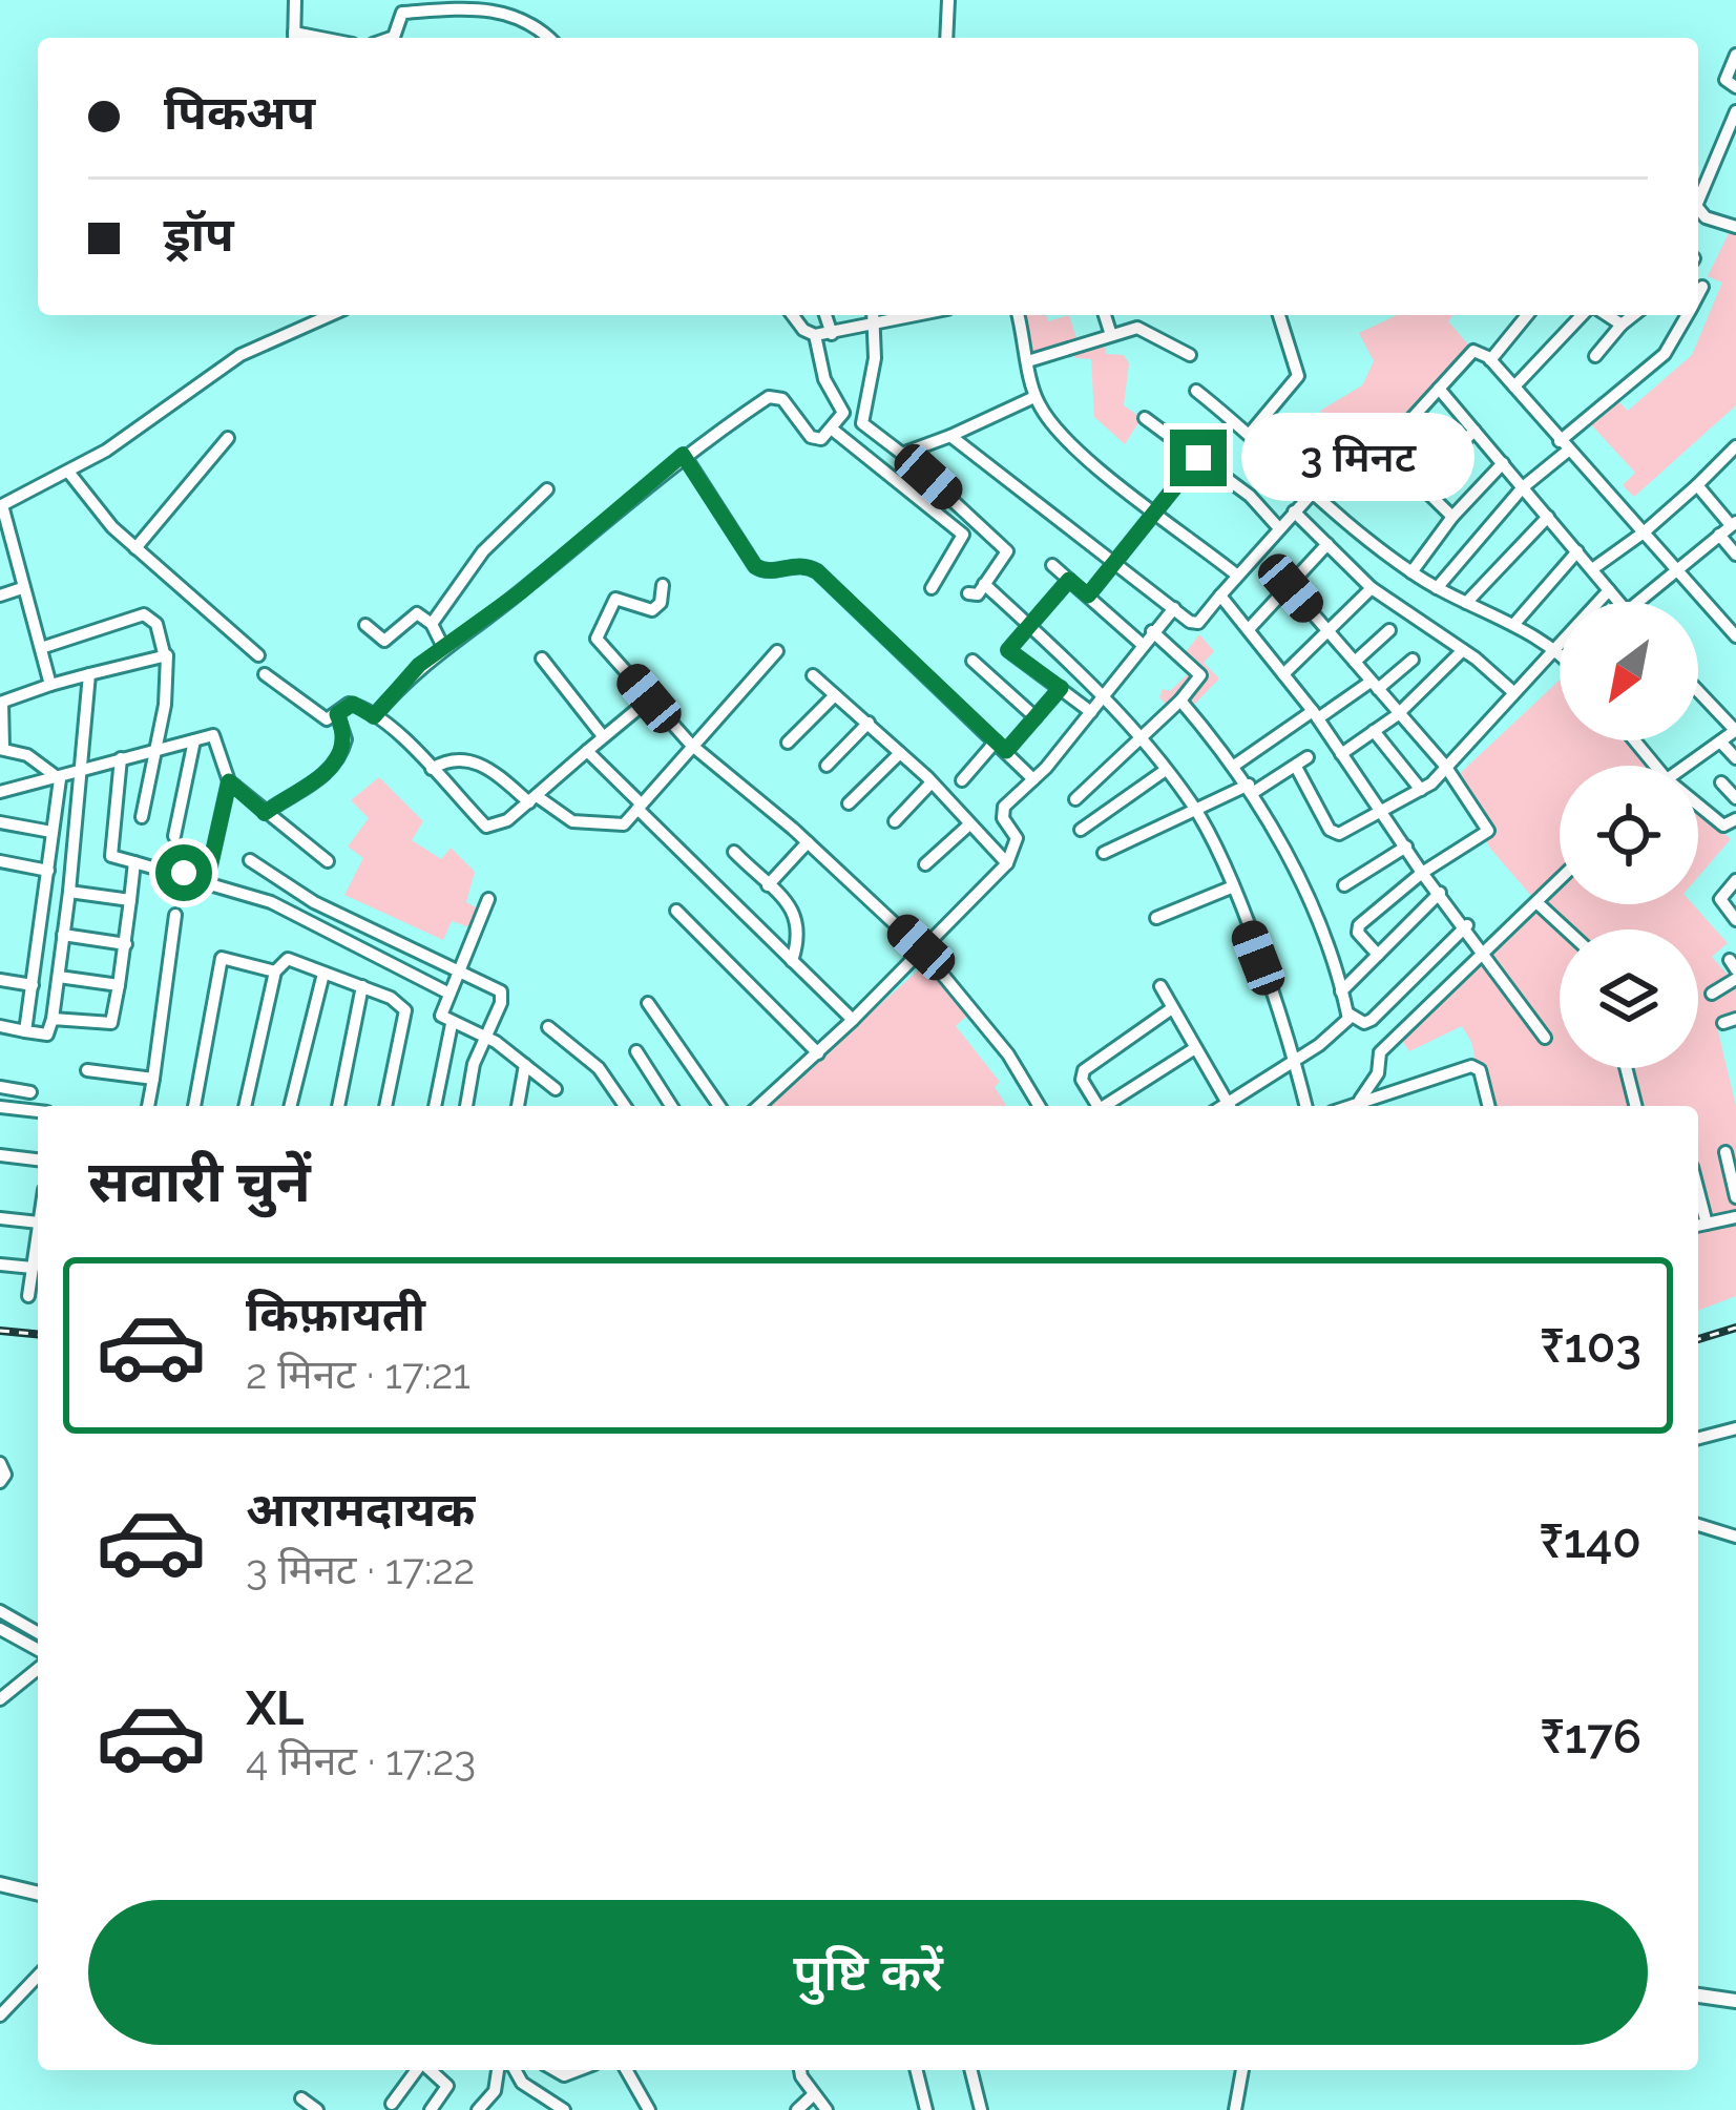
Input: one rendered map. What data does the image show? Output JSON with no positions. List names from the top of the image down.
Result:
{
  "north": "bottom left",
  "page": {
    "banner": ["पिकअप", "ड्रॉप"],
    "bubble": "3 मिनट",
    "heading": "सवारी चुनें",
    "list": [
      {
        "name": "किफ़ायती",
        "note": "2 मिनट · 17:21",
        "value": "₹103"
      },
      {
        "name": "आरामदायक",
        "note": "3 मिनट · 17:22",
        "value": "₹140"
      },
      {
        "name": "XL",
        "note": "4 मिनट · 17:23",
        "value": "₹176"
      }
    ],
    "buttons": "पुष्टि करें"
  }
}
